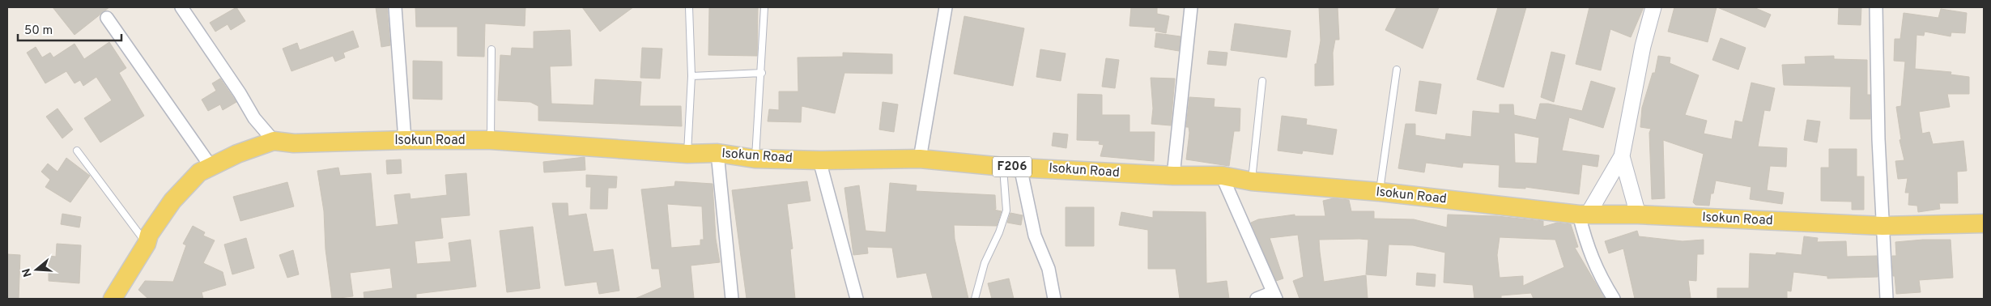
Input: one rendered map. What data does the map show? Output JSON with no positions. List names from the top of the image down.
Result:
{
  "streets": {
    "main road": ["Isokun Road", "F206"]
  },
  "scale_bar": "50 m",
  "north": "left"
}
